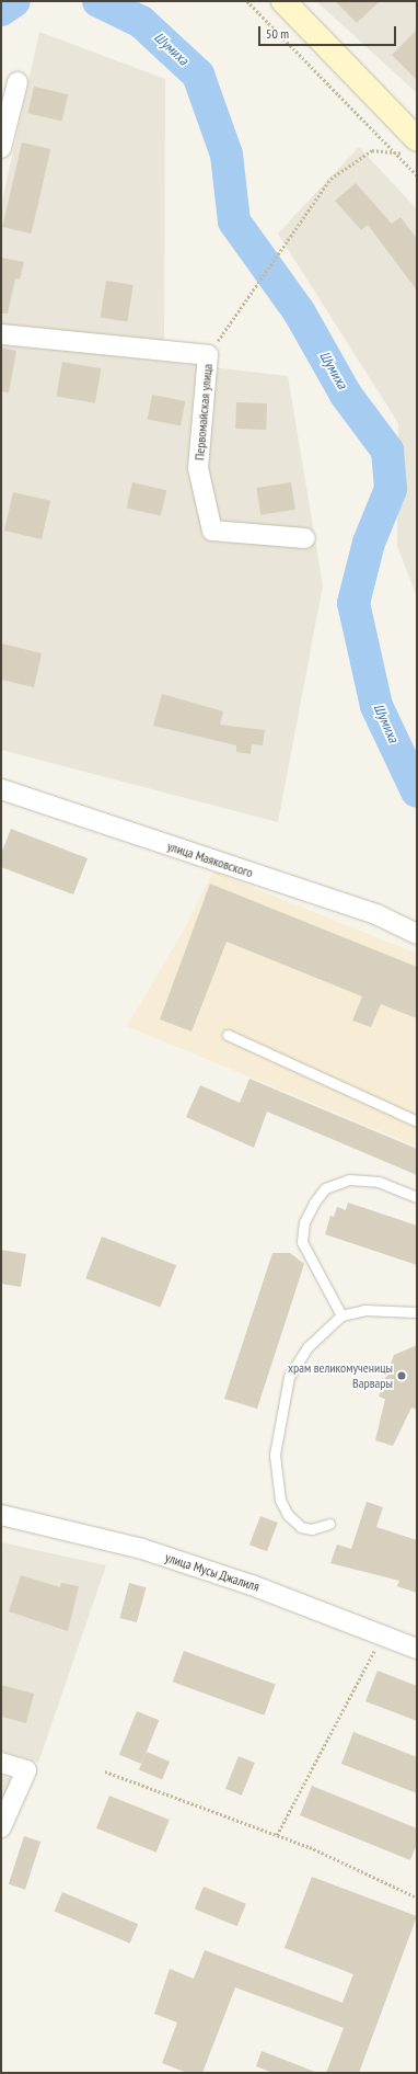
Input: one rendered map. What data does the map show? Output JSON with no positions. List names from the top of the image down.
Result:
{
  "streets": {
    "street": ["Первомайская улица", "улица Маяковского", "улица Мусы Джалиля"]
  },
  "water": ["Шумиха"],
  "places": ["храм великомученицы Варвары"],
  "scale_bar": "50 m"
}
